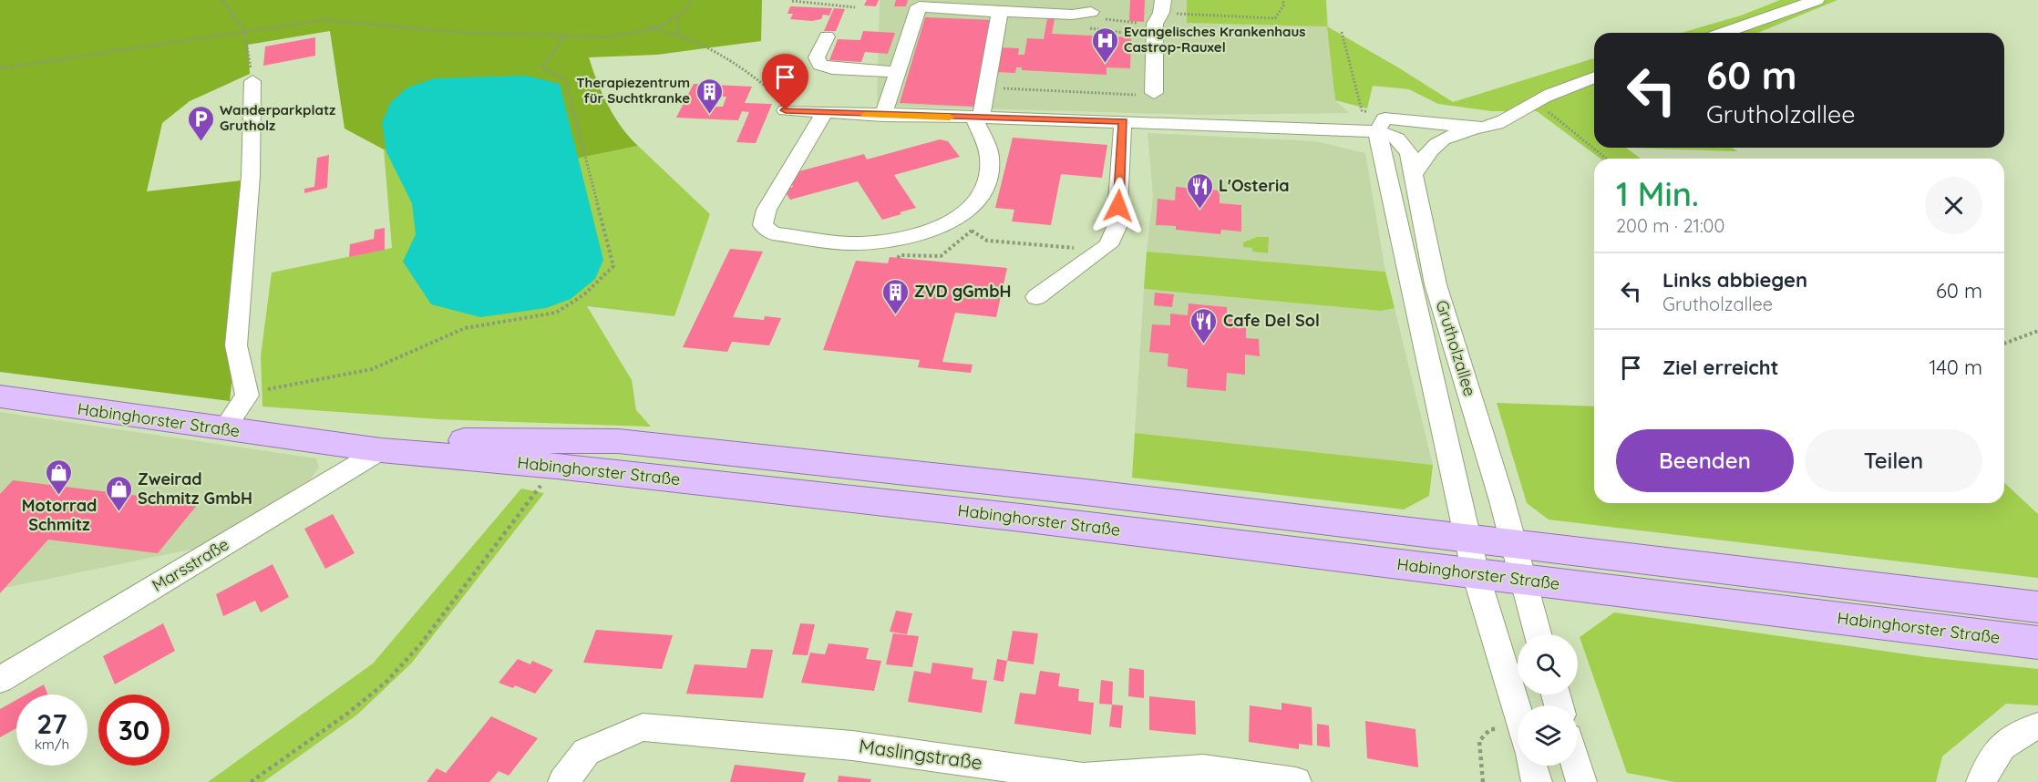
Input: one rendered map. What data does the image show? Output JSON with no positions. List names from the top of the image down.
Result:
{
  "streets": {
    "main road": ["Habinghorster Straße"],
    "street": ["Grutholzallee", "Marsstraße", "Maslingstraße"]
  },
  "crossings": [
    ["Grutholzallee", "Habinghorster Straße"],
    ["Habinghorster Straße", "Marsstraße"]
  ],
  "places": {
    "hospital": ["Evangelisches Krankenhaus Castrop-Rauxel"],
    "building": ["Therapiezentrum für Suchtkranke", "ZVD gGmbH"],
    "parking": ["Wanderparkplatz Grutholz"],
    "restaurant": ["L'Osteria", "Cafe Del Sol"],
    "shop": ["Motorrad Schmitz", "Zweirad Schmitz GmbH"]
  },
  "page": {
    "turn": ["60 m", "Grutholzallee"],
    "heading": ["1 Min.", "200 m · 21:00"],
    "list": [
      {
        "name": "Links abbiegen",
        "note": "Grutholzallee",
        "value": "60 m"
      },
      {
        "name": "Ziel erreicht",
        "value": "140 m"
      }
    ],
    "buttons": ["Beenden", "Teilen"],
    "speed": "27 km/h",
    "limit": "30"
  }
}
